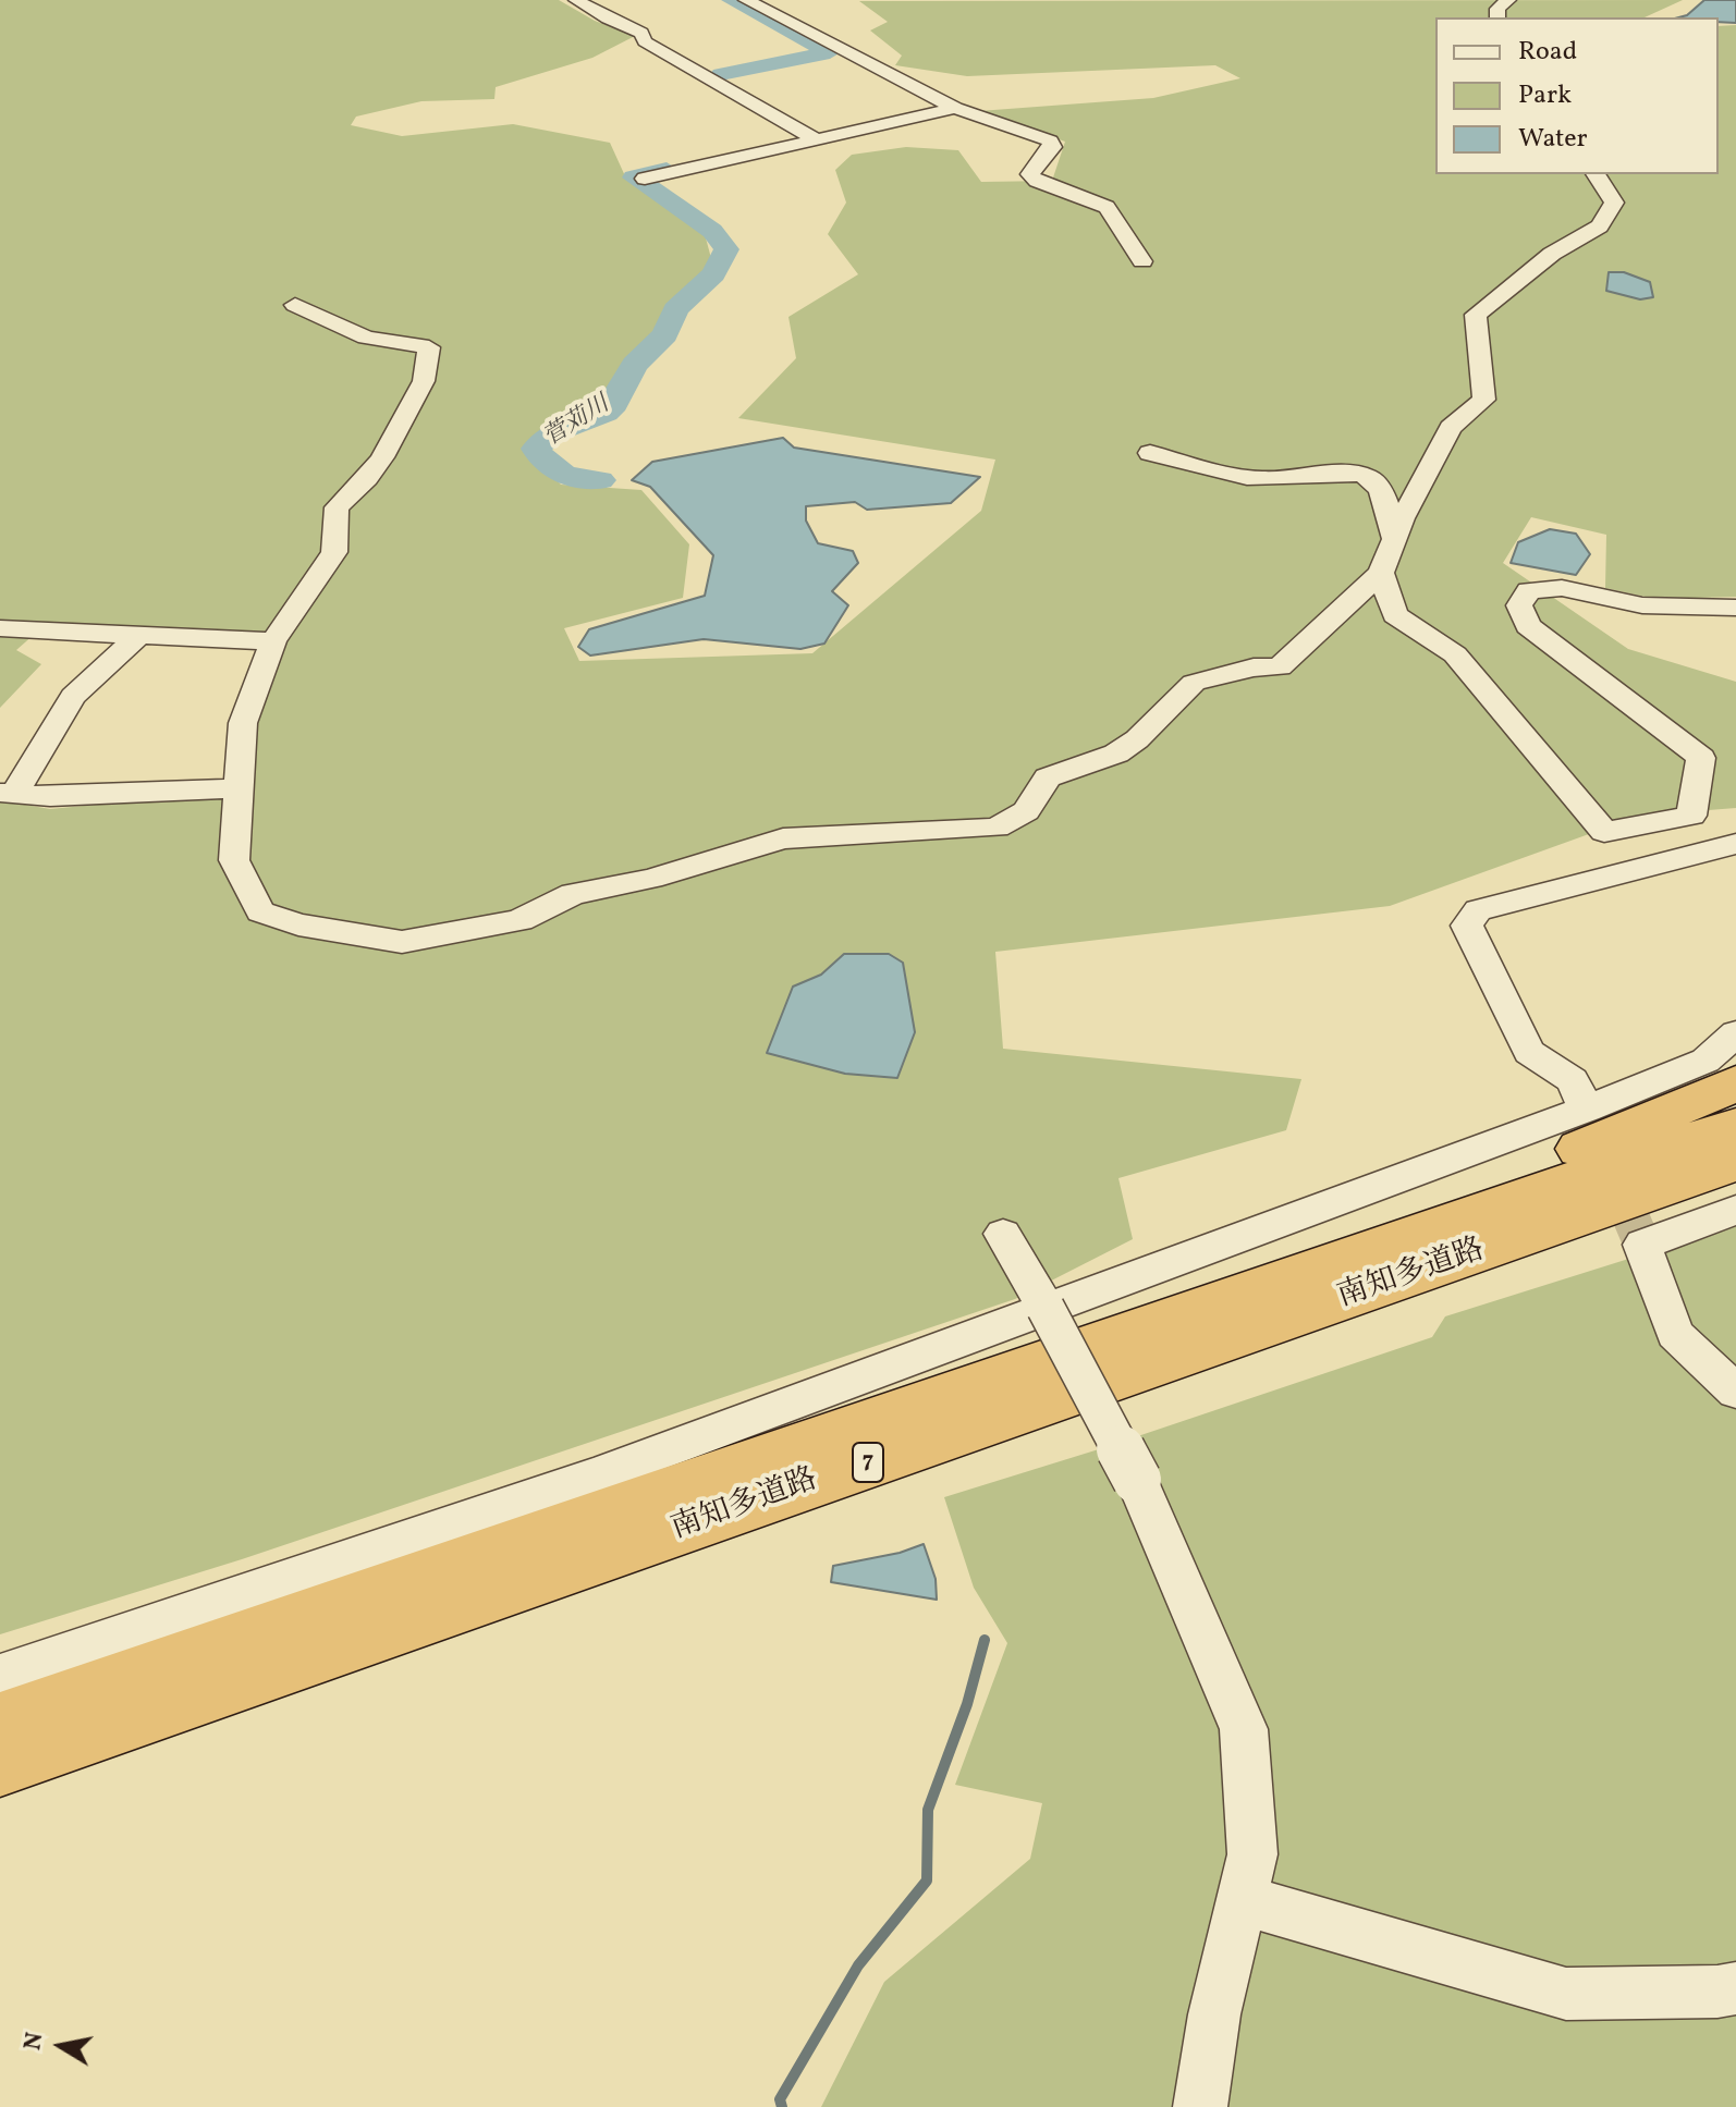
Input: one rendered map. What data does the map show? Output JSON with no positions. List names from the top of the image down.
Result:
{
  "streets": {
    "highway": ["南知多道路", "7"]
  },
  "water": ["菅苅川"],
  "legend": ["Road", "Park", "Water"],
  "north": "left"
}
